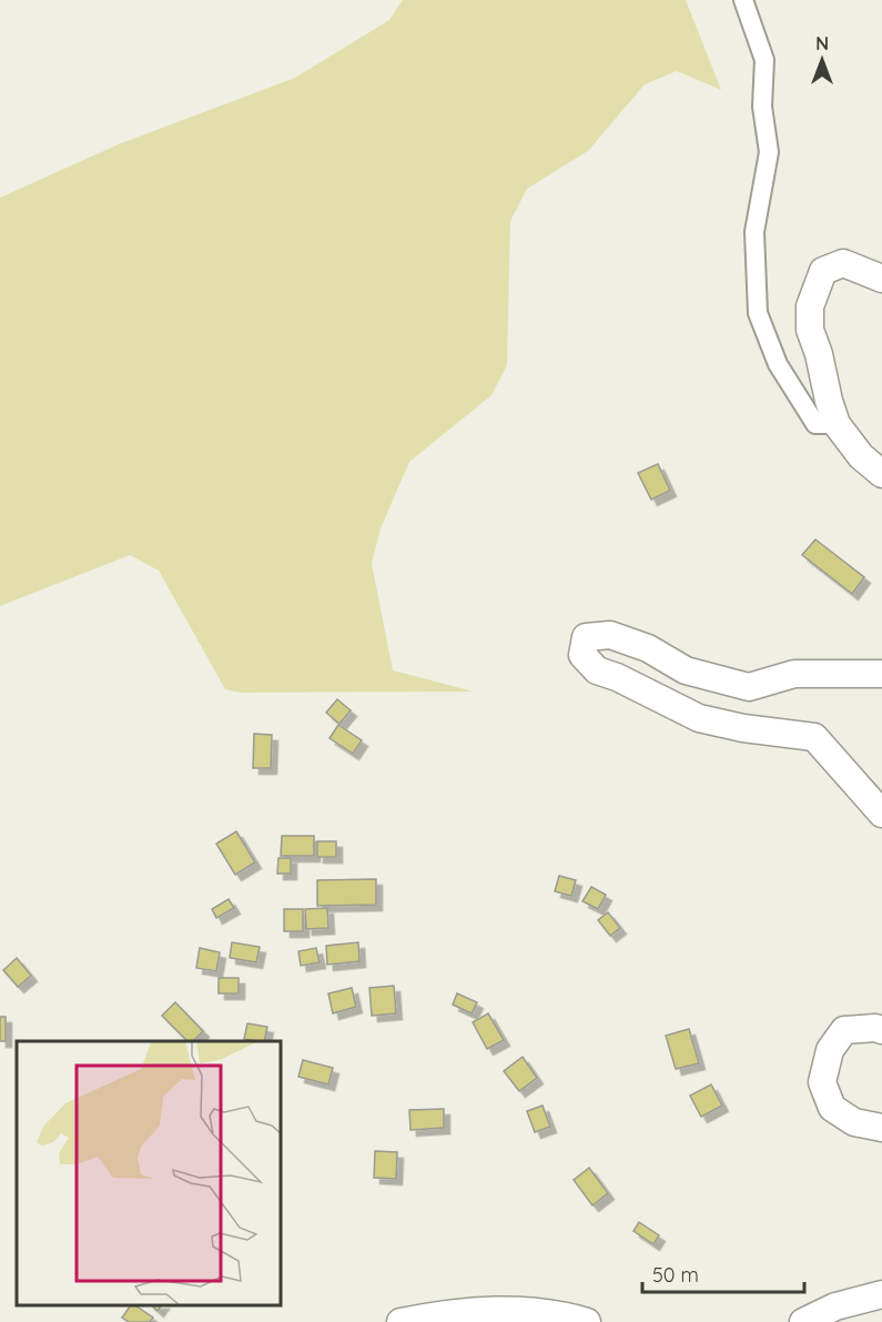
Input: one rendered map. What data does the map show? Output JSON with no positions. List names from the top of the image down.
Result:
{
  "scale_bar": "50 m",
  "north": "top"
}
